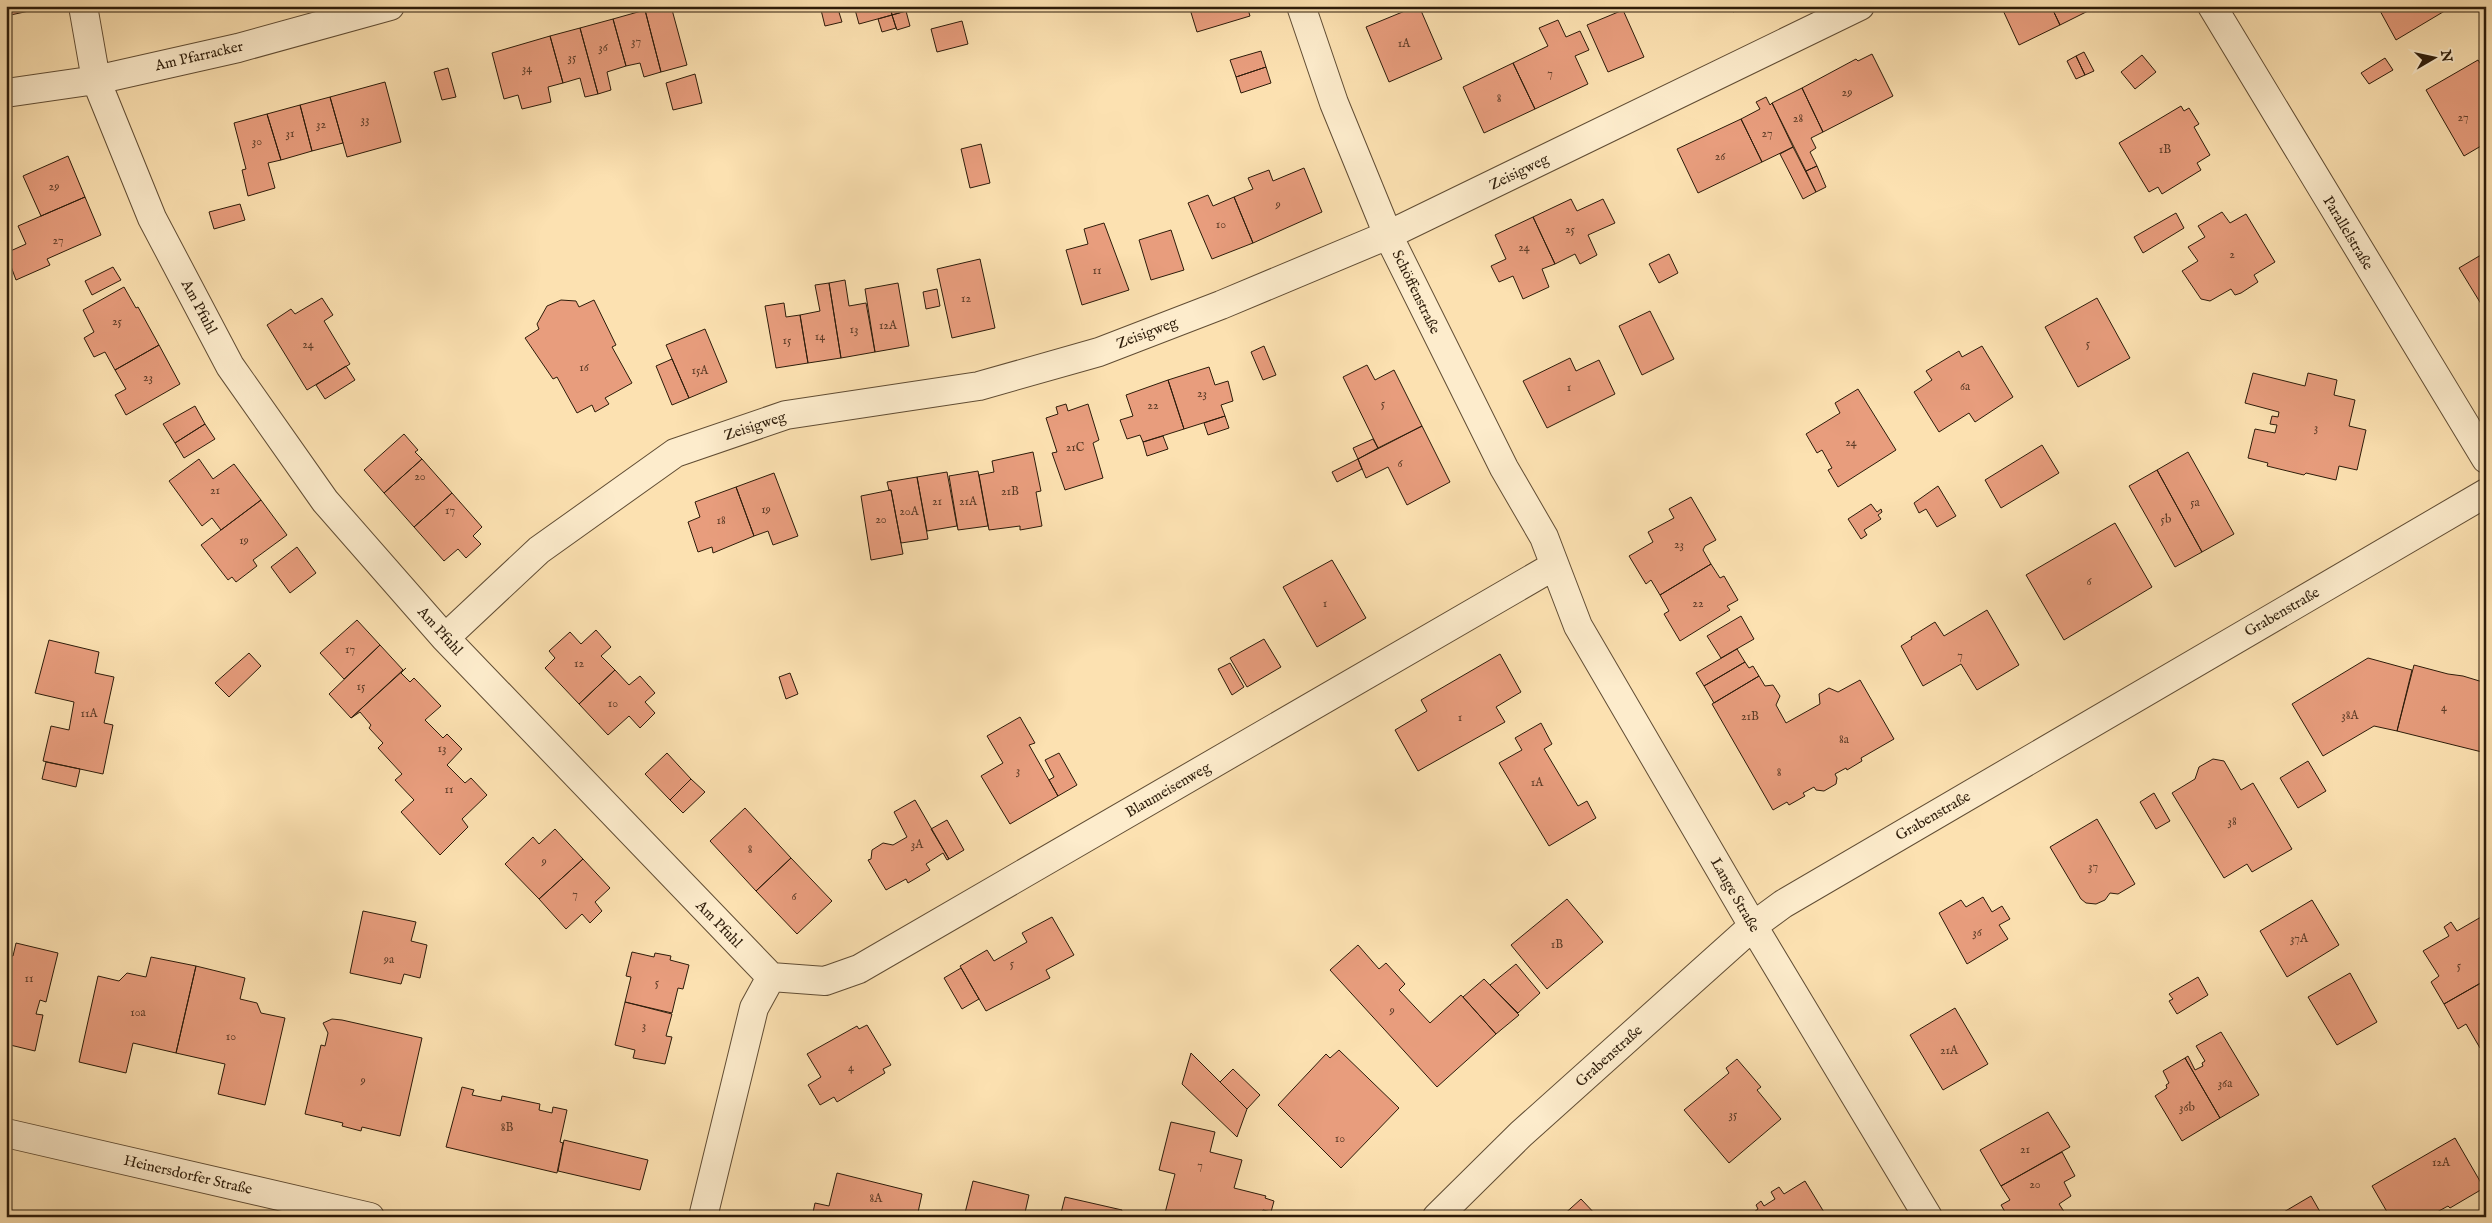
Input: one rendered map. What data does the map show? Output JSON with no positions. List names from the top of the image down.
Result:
{
  "streets": {
    "street": [
      "Am Pfarracker",
      "Zeisigweg",
      "Parallelstraße",
      "Schöffenstraße",
      "Am Pfuhl",
      "Grabenstraße",
      "Blaumeisenweg",
      "Lange Straße",
      "Heinersdorfer Straße"
    ]
  },
  "crossings": [
    ["Am Pfarracker", "Am Pfuhl"],
    ["Zeisigweg", "Schöffenstraße"],
    ["Zeisigweg", "Am Pfuhl"],
    ["Schöffenstraße", "Blaumeisenweg"],
    ["Schöffenstraße", "Lange Straße"],
    ["Am Pfuhl", "Blaumeisenweg"],
    ["Grabenstraße", "Lange Straße"],
    ["Blaumeisenweg", "Lange Straße"]
  ],
  "house_numbers": [
    "37",
    "1A",
    "36",
    "35",
    "34",
    "7",
    "29",
    "8",
    "27",
    "28",
    "33",
    "32",
    "31",
    "27",
    "30",
    "1B",
    "26",
    "29",
    "9",
    "10",
    "25",
    "27",
    "24",
    "2",
    "11",
    "12",
    "25",
    "12A",
    "13",
    "14",
    "15",
    "5",
    "24",
    "16",
    "15A",
    "23",
    "6a",
    "1",
    "23",
    "5",
    "22",
    "3",
    "24",
    "21C",
    "6",
    "20",
    "21",
    "21B",
    "21",
    "21A",
    "5a",
    "19",
    "17",
    "20A",
    "20",
    "5b",
    "18",
    "19",
    "23",
    "6",
    "1",
    "22",
    "17",
    "7",
    "12",
    "15",
    "10",
    "4",
    "11A",
    "38A",
    "21B",
    "1",
    "8a",
    "13",
    "3",
    "8",
    "1A",
    "11",
    "38",
    "3A",
    "8",
    "9",
    "37",
    "7",
    "6",
    "36",
    "37A",
    "1B",
    "9a",
    "5",
    "5",
    "11",
    "5",
    "9",
    "10a",
    "3",
    "10",
    "21A",
    "4",
    "9",
    "36a",
    "36b",
    "35",
    "8B",
    "10",
    "21",
    "12A",
    "7",
    "20",
    "8A"
  ],
  "north": "right"
}
